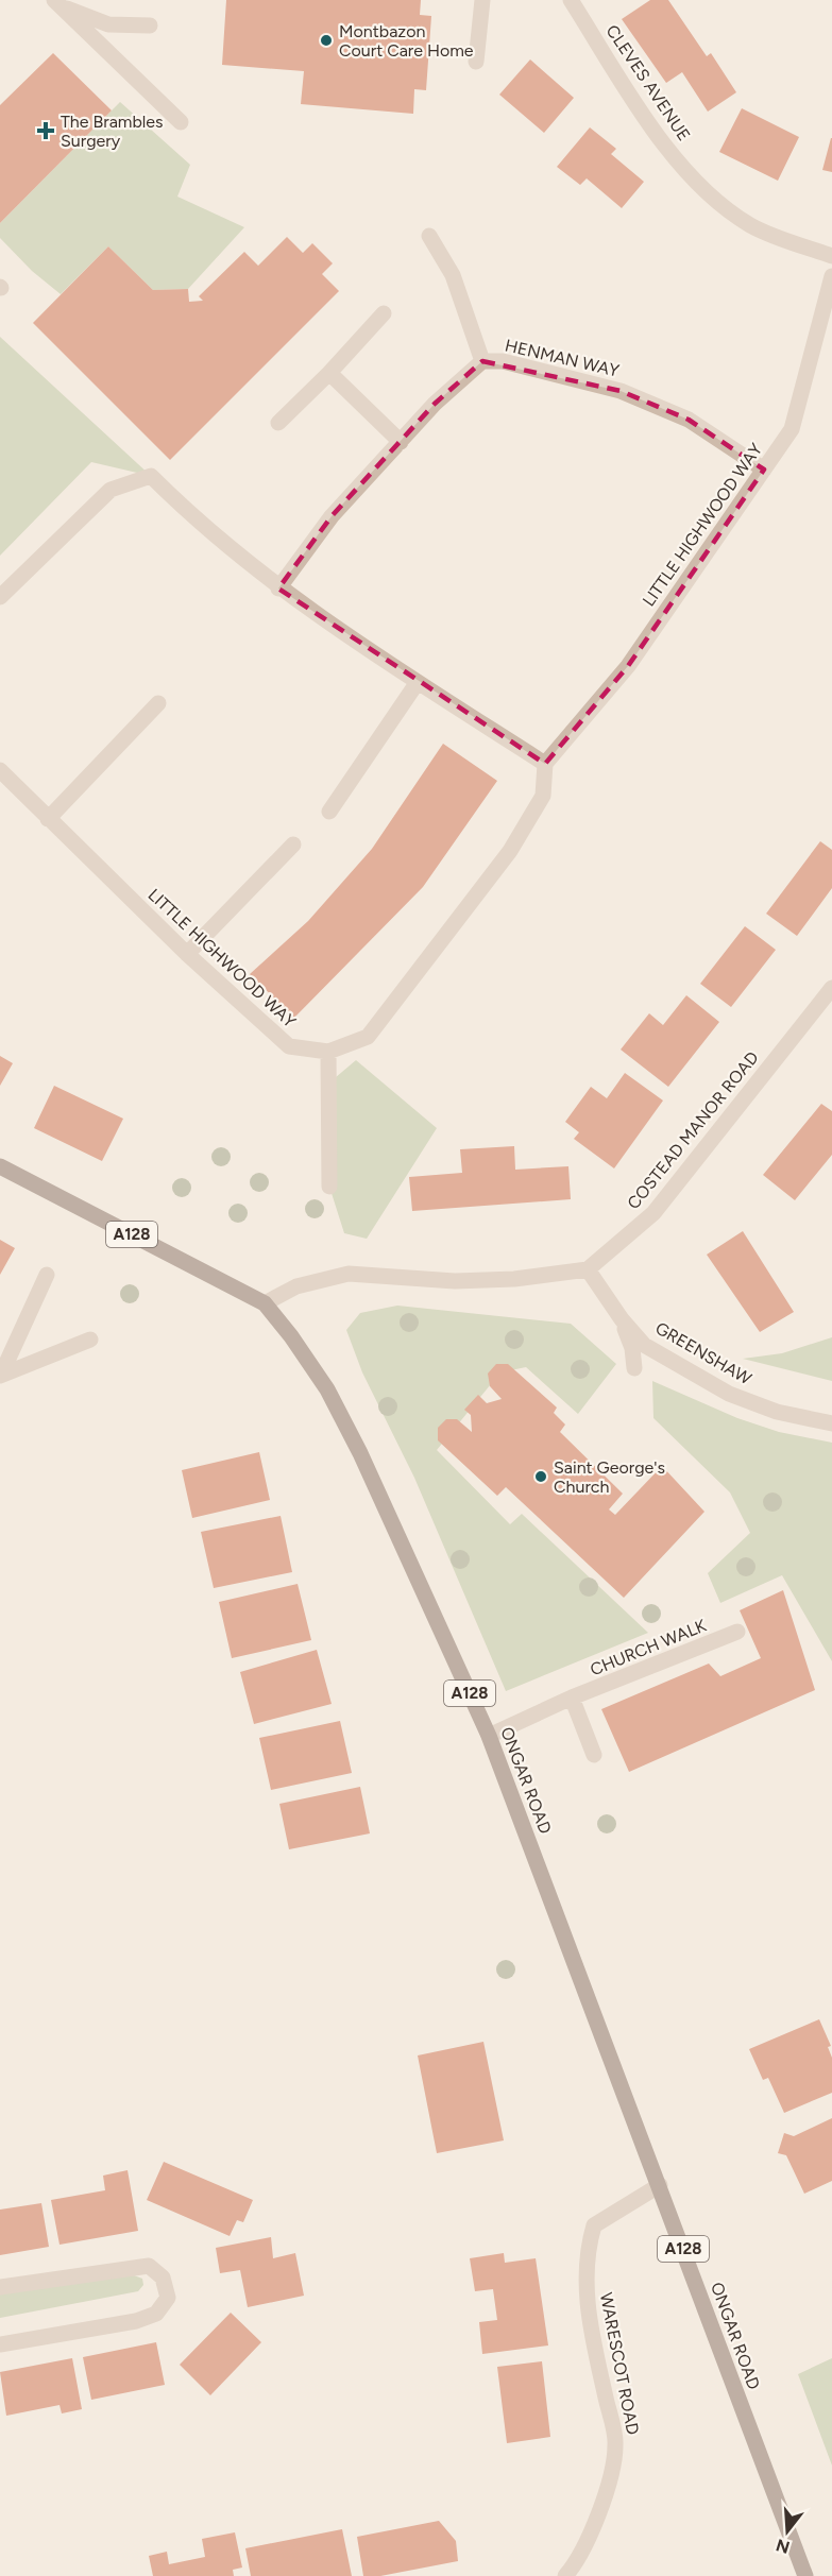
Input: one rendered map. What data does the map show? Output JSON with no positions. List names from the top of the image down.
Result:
{
  "streets": {
    "main road": ["A128", "ONGAR ROAD"],
    "street": [
      "CLEVES AVENUE",
      "HENMAN WAY",
      "LITTLE HIGHWOOD WAY",
      "COSTEAD MANOR ROAD",
      "GREENSHAW",
      "CHURCH WALK",
      "WARESCOT ROAD"
    ]
  },
  "crossings": [
    ["HENMAN WAY", "LITTLE HIGHWOOD WAY"],
    ["COSTEAD MANOR ROAD", "GREENSHAW"],
    ["CHURCH WALK", "ONGAR ROAD"],
    ["ONGAR ROAD", "WARESCOT ROAD"]
  ],
  "places": {
    "other": ["Montbazon Court Care Home", "Saint George's Church"],
    "health": ["The Brambles Surgery"]
  },
  "north": "bottom"
}
